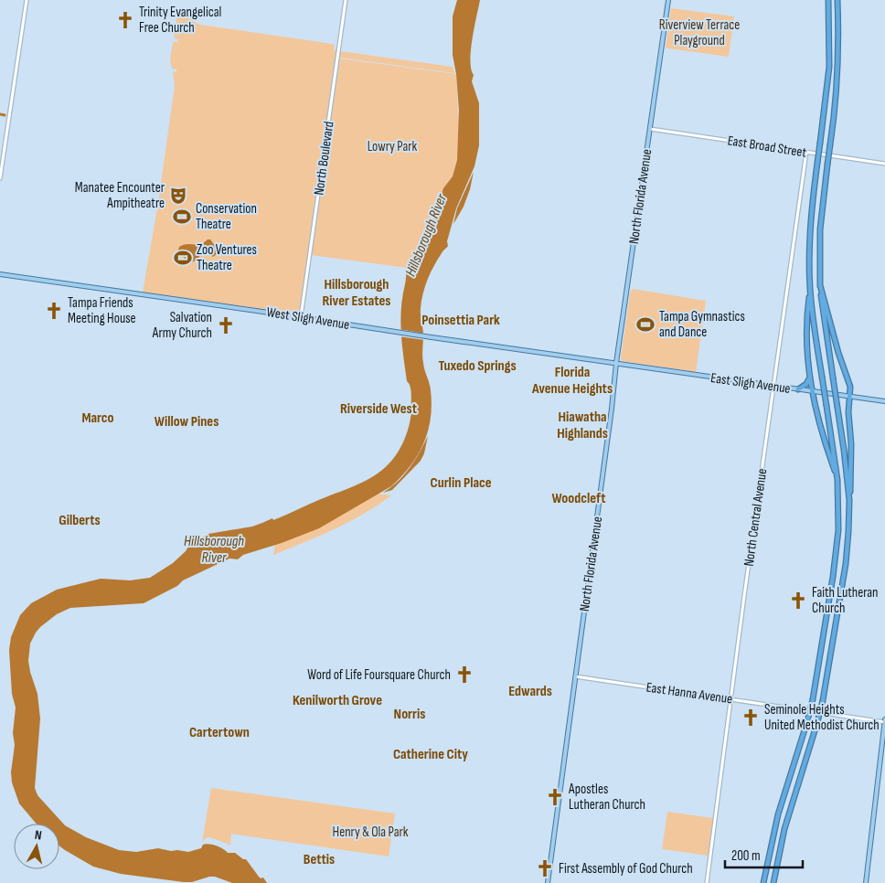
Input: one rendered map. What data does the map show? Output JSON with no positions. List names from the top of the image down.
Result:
{
  "streets": {
    "main road": ["North Florida Avenue", "West Sligh Avenue", "East Sligh Avenue"],
    "street": [
      "East Broad Street",
      "North Boulevard",
      "North Central Avenue",
      "East Hanna Avenue"
    ]
  },
  "crossings": [
    ["East Broad Street", "North Florida Avenue"],
    ["East Broad Street", "North Central Avenue"],
    ["North Boulevard", "West Sligh Avenue"],
    ["North Florida Avenue", "West Sligh Avenue"],
    ["North Florida Avenue", "East Sligh Avenue"],
    ["North Florida Avenue", "East Hanna Avenue"],
    ["West Sligh Avenue", "East Sligh Avenue"],
    ["East Sligh Avenue", "North Central Avenue"],
    ["North Central Avenue", "East Hanna Avenue"]
  ],
  "districts": [
    "Hillsborough River Estates",
    "Poinsettia Park",
    "Tuxedo Springs",
    "Florida Avenue Heights",
    "Riverside West",
    "Hiawatha Highlands",
    "Marco",
    "Willow Pines",
    "Curlin Place",
    "Woodcleft",
    "Gilberts",
    "Edwards",
    "Kenilworth Grove",
    "Norris",
    "Cartertown",
    "Catherine City",
    "Bettis"
  ],
  "water": ["Hillsborough River"],
  "parks": ["Riverview Terrace Playground", "Lowry Park", "Henry & Ola Park"],
  "places": {
    "church": [
      "Trinity Evangelical Free Church",
      "Tampa Friends Meeting House",
      "Salvation Army Church",
      "Faith Lutheran Church",
      "Word of Life Foursquare Church",
      "Seminole Heights United Methodist Church",
      "Apostles Lutheran Church",
      "First Assembly of God Church"
    ],
    "theatre": ["Manatee Encounter Ampitheatre"],
    "sports": ["Conservation Theatre", "Zoo Ventures Theatre", "Tampa Gymnastics and Dance"]
  },
  "scale_bar": "200 m",
  "north": "top"
}
